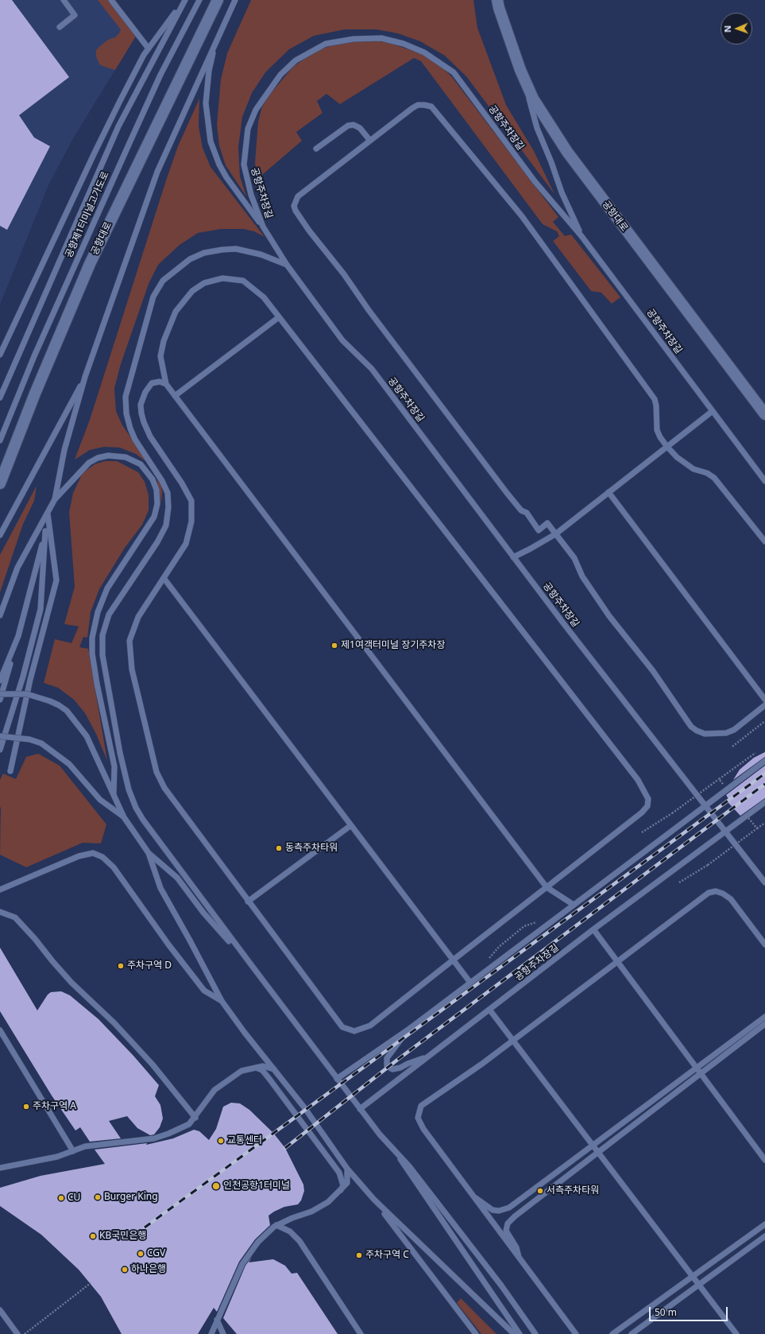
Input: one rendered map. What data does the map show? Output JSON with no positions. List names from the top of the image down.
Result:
{
  "streets": {
    "street": ["공항대로"],
    "lane": ["공항주차장길", "공항제1터미널고가도로"]
  },
  "places": [
    "제1여객터미널 장기주차장",
    "동측주차타워",
    "주차구역 D",
    "주차구역 A",
    "교통센터",
    "인천공항1터미널",
    "서측주차타워",
    "Burger King",
    "CU",
    "KB국민은행",
    "CGV",
    "주차구역 C",
    "하나은행"
  ],
  "scale_bar": "50 m",
  "north": "left"
}
